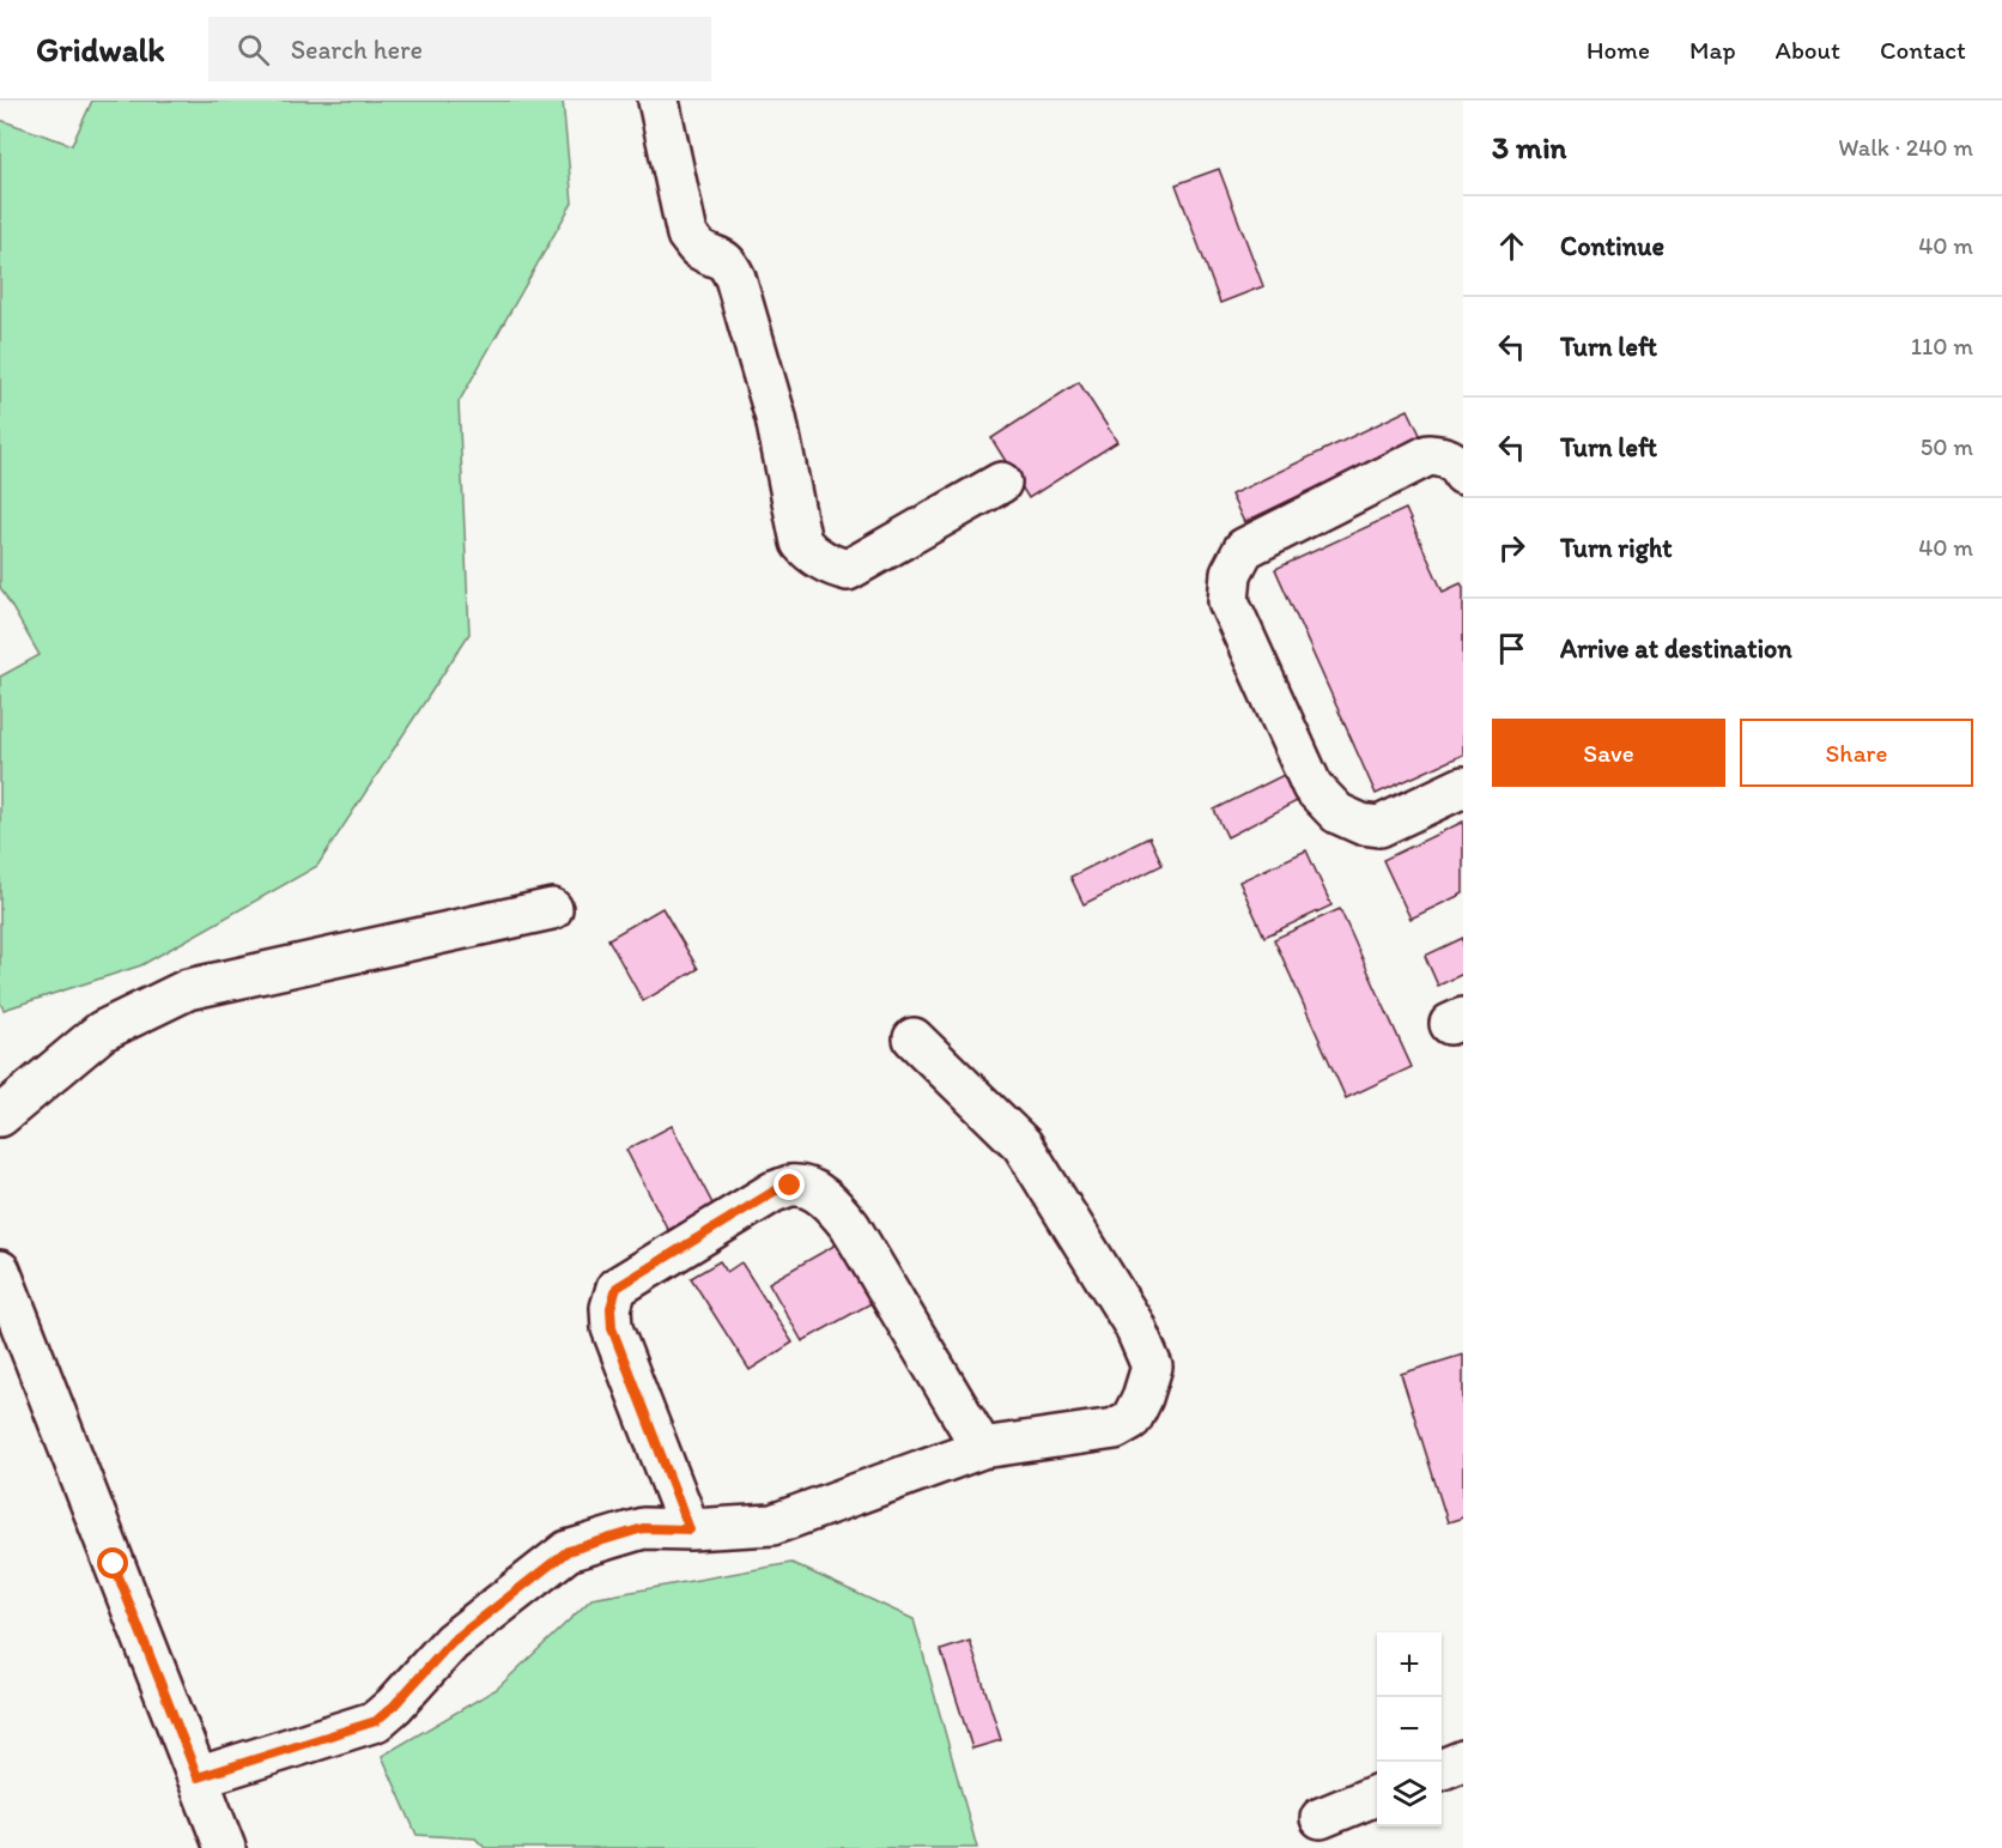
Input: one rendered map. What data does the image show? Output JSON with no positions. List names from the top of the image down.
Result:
{
  "page": {
    "header": "Gridwalk",
    "search": "Search here",
    "nav": [
      "Home",
      "Map",
      "About",
      "Contact"
    ],
    "heading": ["3 min", "Walk · 240 m"],
    "list": [
      ["Continue", "40 m"],
      ["Turn left", "110 m"],
      ["Turn left", "50 m"],
      ["Turn right", "40 m"],
      "Arrive at destination"
    ],
    "buttons": ["Save", "Share"],
    "map_buttons": ["+", "−"]
  }
}
